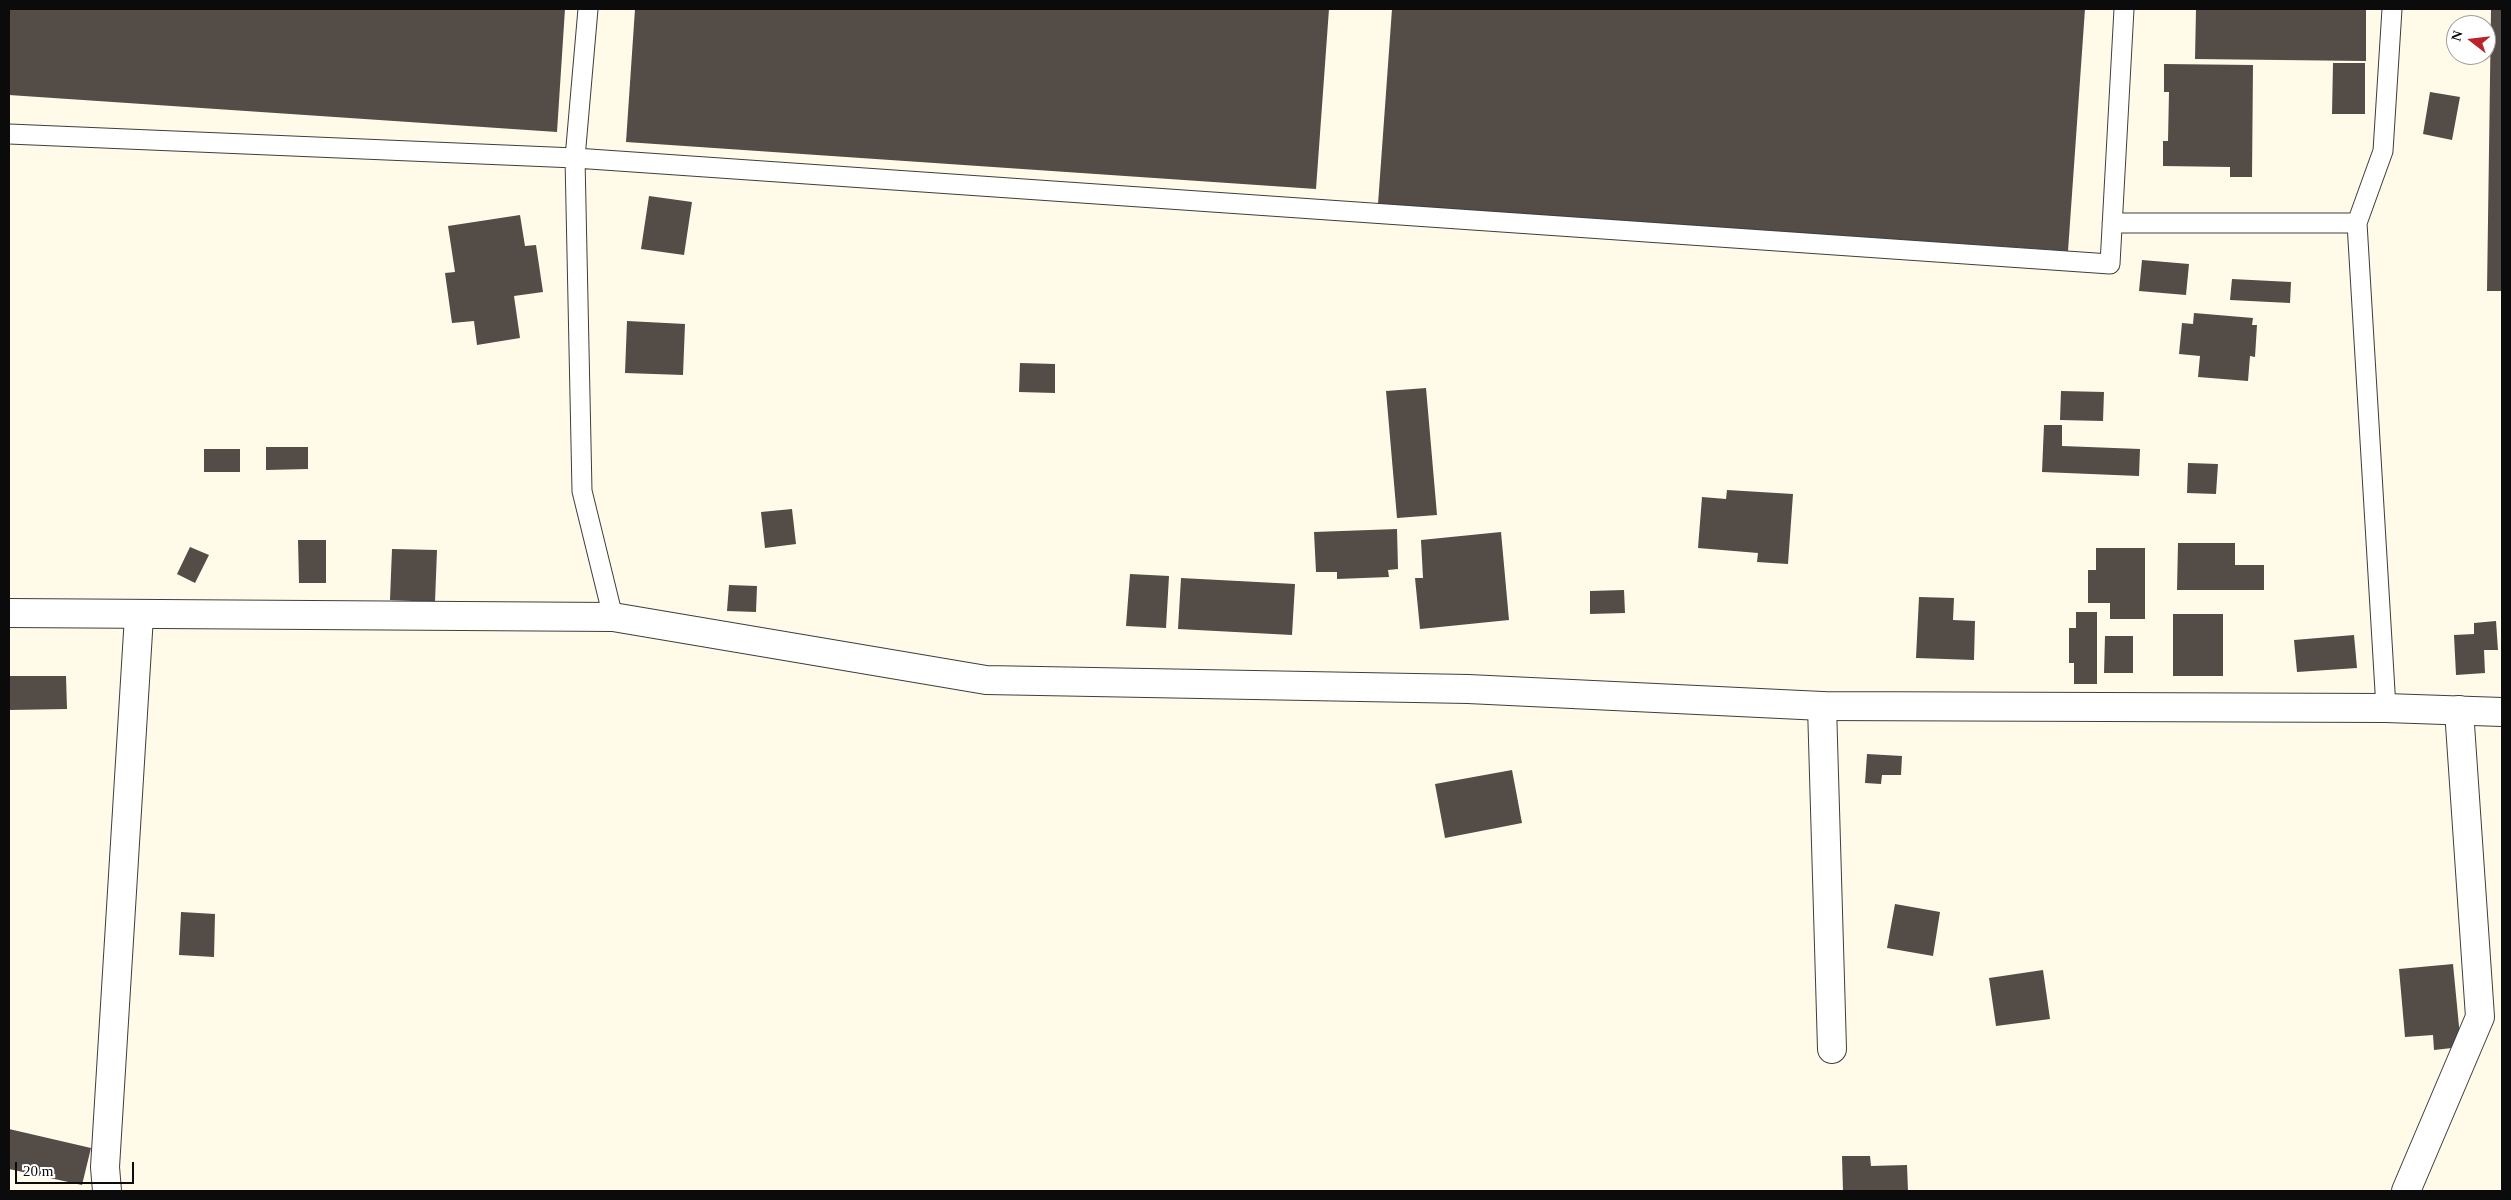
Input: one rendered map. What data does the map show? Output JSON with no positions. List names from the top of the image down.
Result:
{
  "scale_bar": "20 m",
  "north": "left"
}
